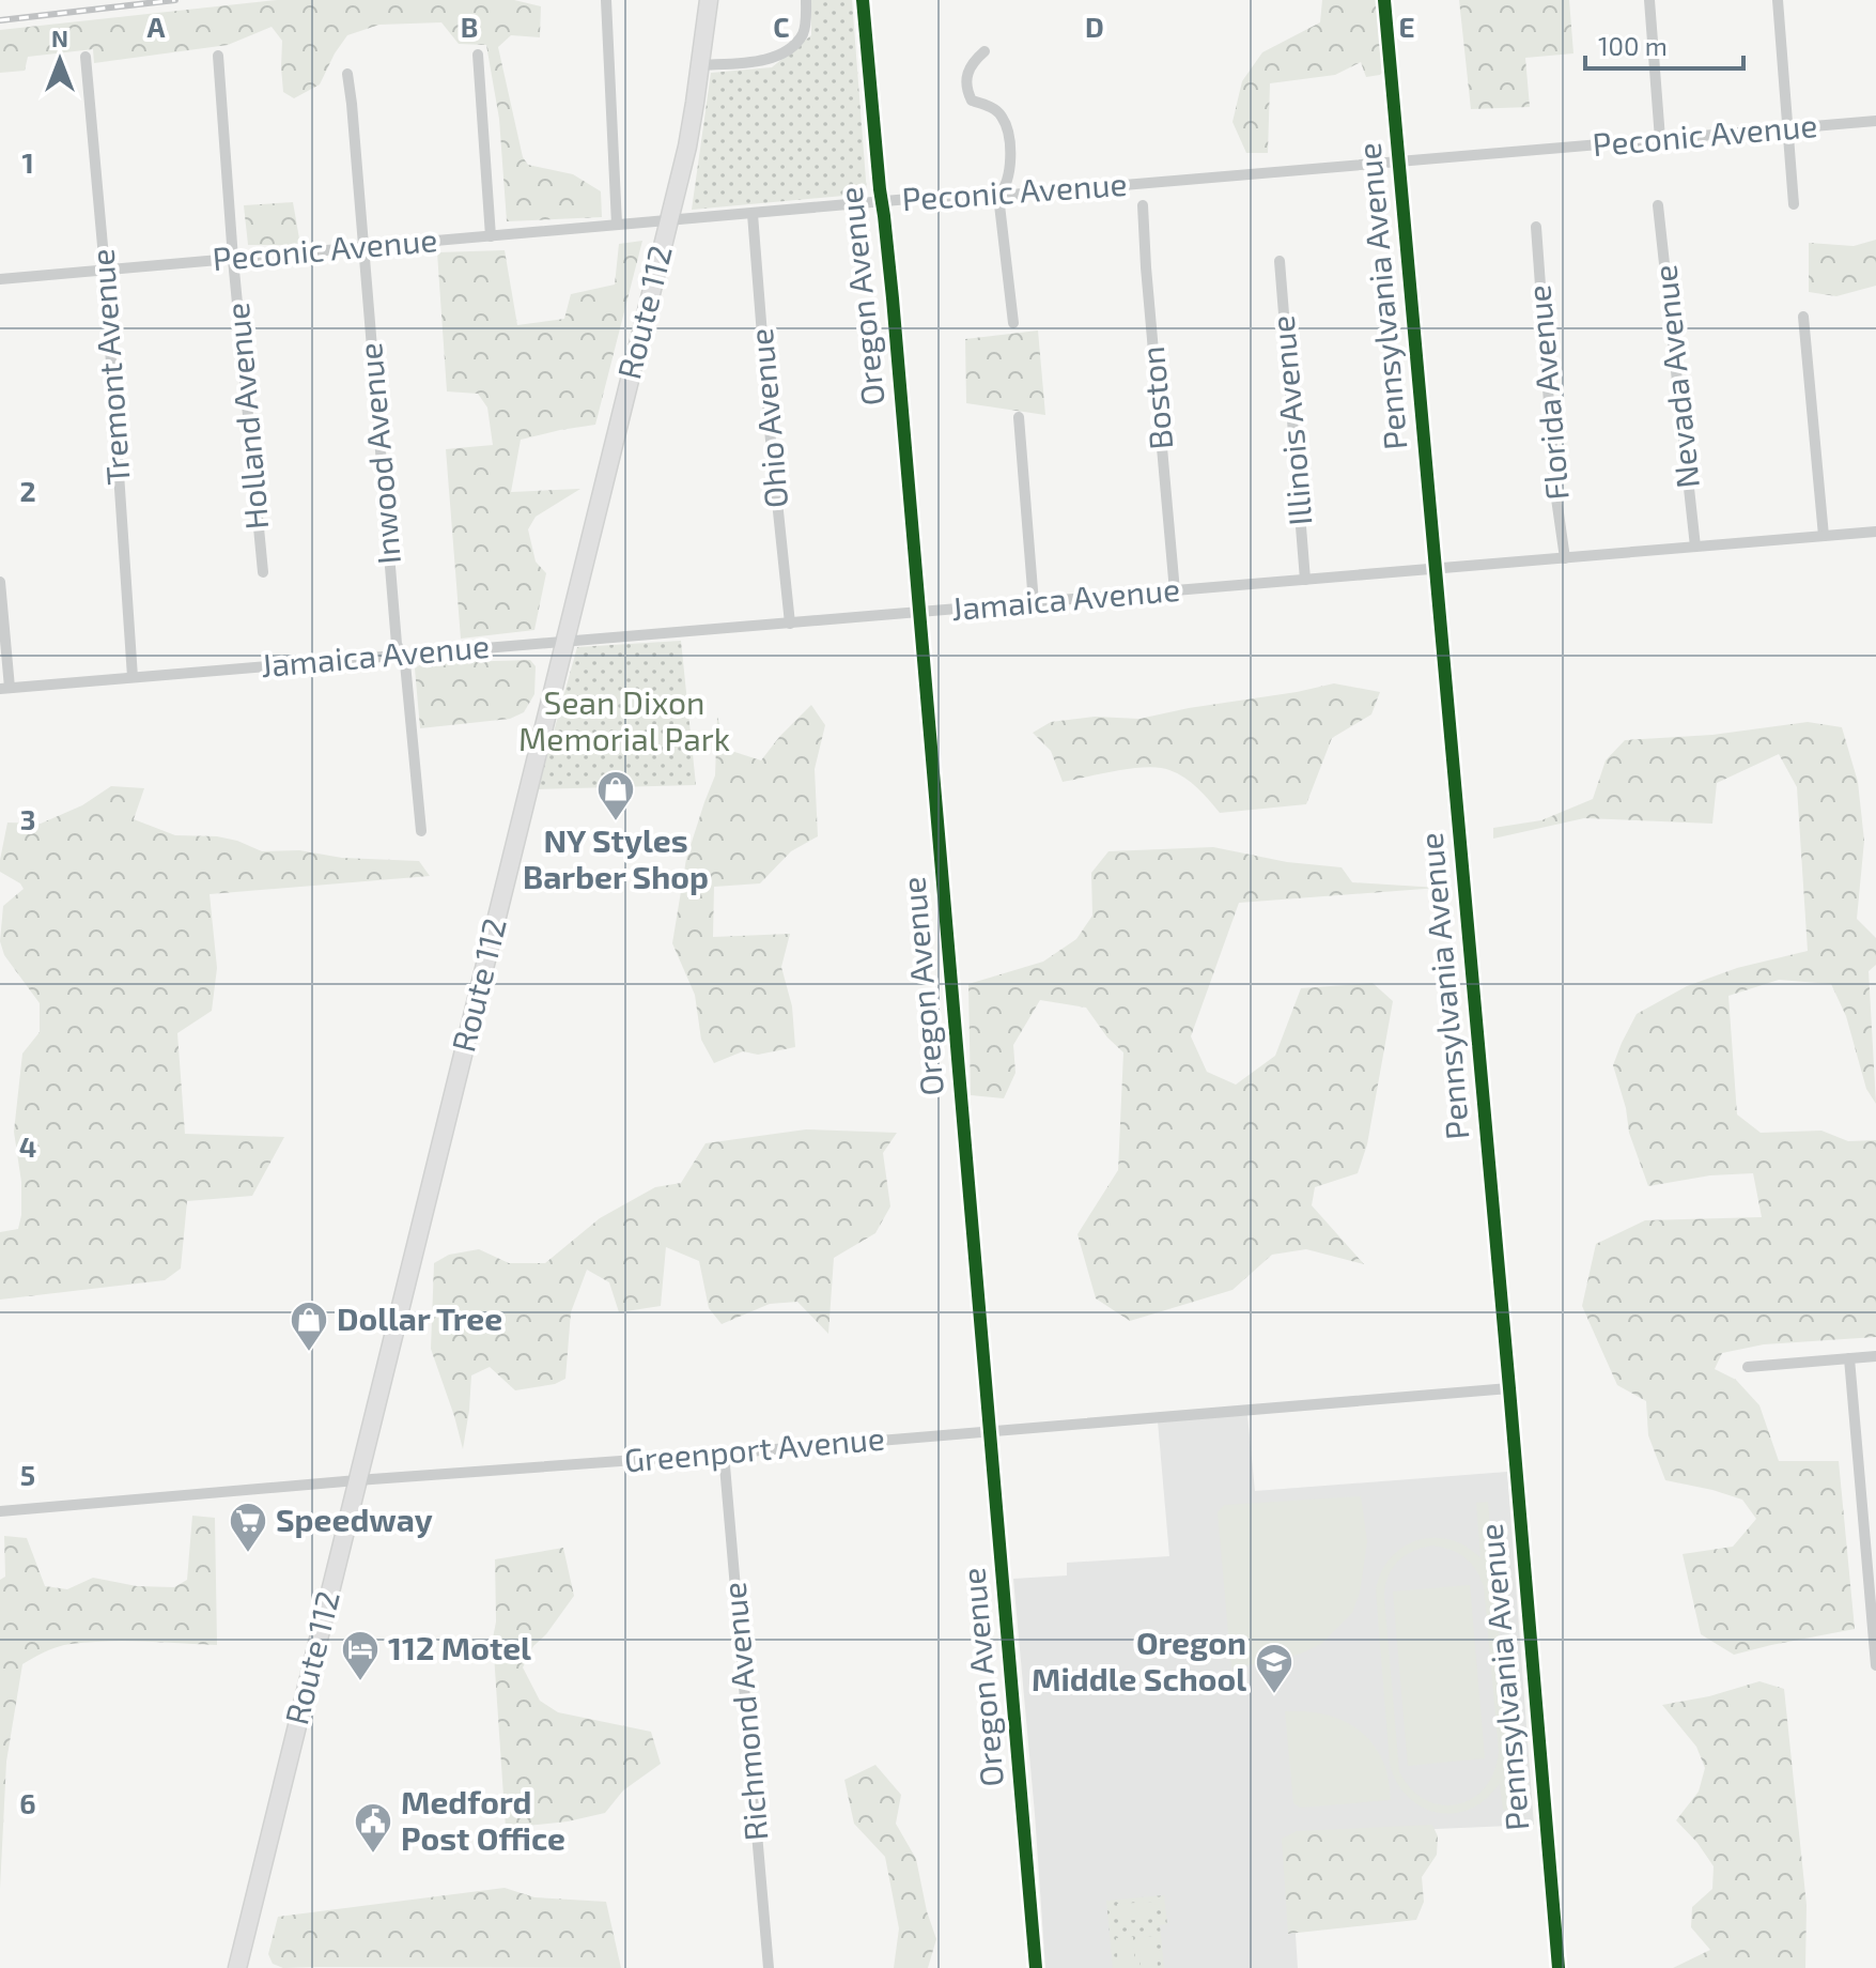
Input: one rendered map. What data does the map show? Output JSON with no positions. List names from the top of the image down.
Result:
{
  "streets": {
    "main road": ["Route 112"],
    "street": [
      "Peconic Avenue",
      "Oregon Avenue",
      "Pennsylvania Avenue",
      "Tremont Avenue",
      "Nevada Avenue",
      "Florida Avenue",
      "Boston",
      "Holland Avenue",
      "Ohio Avenue",
      "Illinois Avenue",
      "Inwood Avenue",
      "Jamaica Avenue",
      "Greenport Avenue",
      "Richmond Avenue"
    ]
  },
  "crossings": [
    ["Peconic Avenue", "Oregon Avenue"],
    ["Peconic Avenue", "Pennsylvania Avenue"],
    ["Peconic Avenue", "Route 112"],
    ["Peconic Avenue", "Tremont Avenue"],
    ["Peconic Avenue", "Holland Avenue"],
    ["Peconic Avenue", "Ohio Avenue"],
    ["Peconic Avenue", "Inwood Avenue"],
    ["Oregon Avenue", "Jamaica Avenue"],
    ["Oregon Avenue", "Greenport Avenue"],
    ["Pennsylvania Avenue", "Jamaica Avenue"],
    ["Pennsylvania Avenue", "Greenport Avenue"],
    ["Route 112", "Jamaica Avenue"],
    ["Route 112", "Greenport Avenue"],
    ["Tremont Avenue", "Jamaica Avenue"],
    ["Nevada Avenue", "Jamaica Avenue"],
    ["Florida Avenue", "Jamaica Avenue"],
    ["Boston", "Jamaica Avenue"],
    ["Ohio Avenue", "Jamaica Avenue"],
    ["Illinois Avenue", "Jamaica Avenue"],
    ["Inwood Avenue", "Jamaica Avenue"],
    ["Greenport Avenue", "Richmond Avenue"]
  ],
  "parks": ["Sean Dixon Memorial Park"],
  "places": {
    "shop": ["NY Styles Barber Shop", "Dollar Tree"],
    "supermarket": ["Speedway"],
    "hotel": ["112 Motel"],
    "school or university": ["Oregon Middle School"],
    "public building": ["Medford Post Office"]
  },
  "scale_bar": "100 m",
  "north": "top",
  "grid": {
    "columns": [
      "A",
      "B",
      "C",
      "D",
      "E"
    ],
    "rows": [
      "1",
      "2",
      "3",
      "4",
      "5",
      "6"
    ]
  }
}
